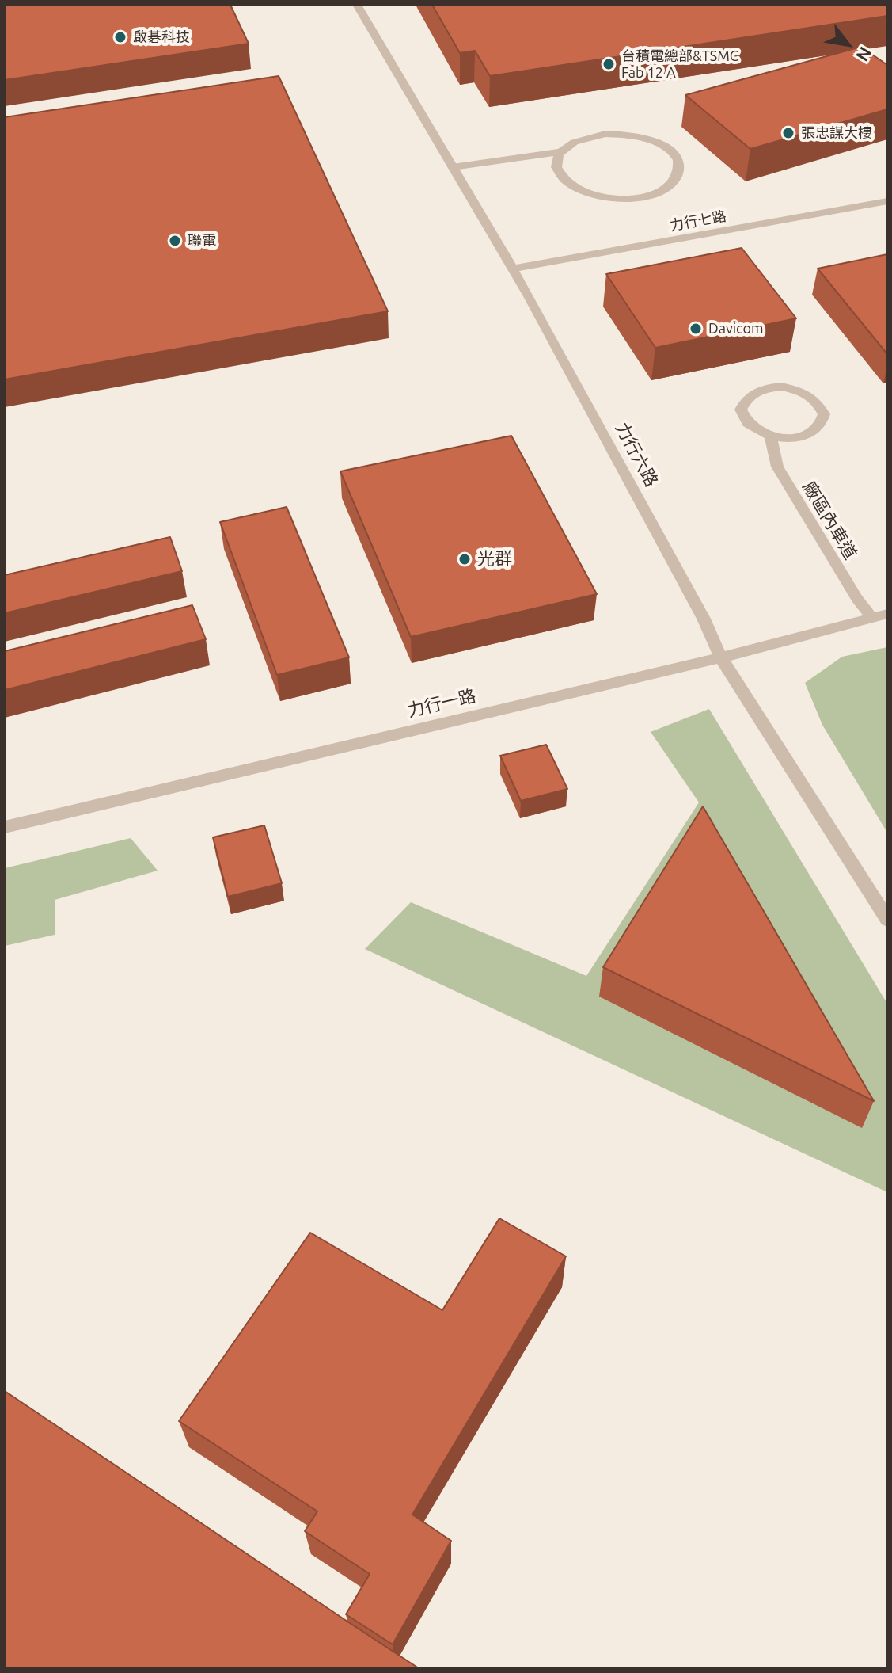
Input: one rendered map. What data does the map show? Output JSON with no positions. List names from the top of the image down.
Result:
{
  "streets": {
    "street": [
      "力行七路",
      "力行六路",
      "廠區內車道",
      "力行一路"
    ]
  },
  "crossings": [
    ["力行七路", "力行六路"],
    ["力行六路", "力行一路"],
    ["廠區內車道", "力行一路"]
  ],
  "places": [
    "啟碁科技",
    "台積電總部&TSMC Fab 12 A",
    "張忠謀大樓",
    "聯電",
    "Davicom",
    "光群"
  ],
  "north": "bottom right"
}
